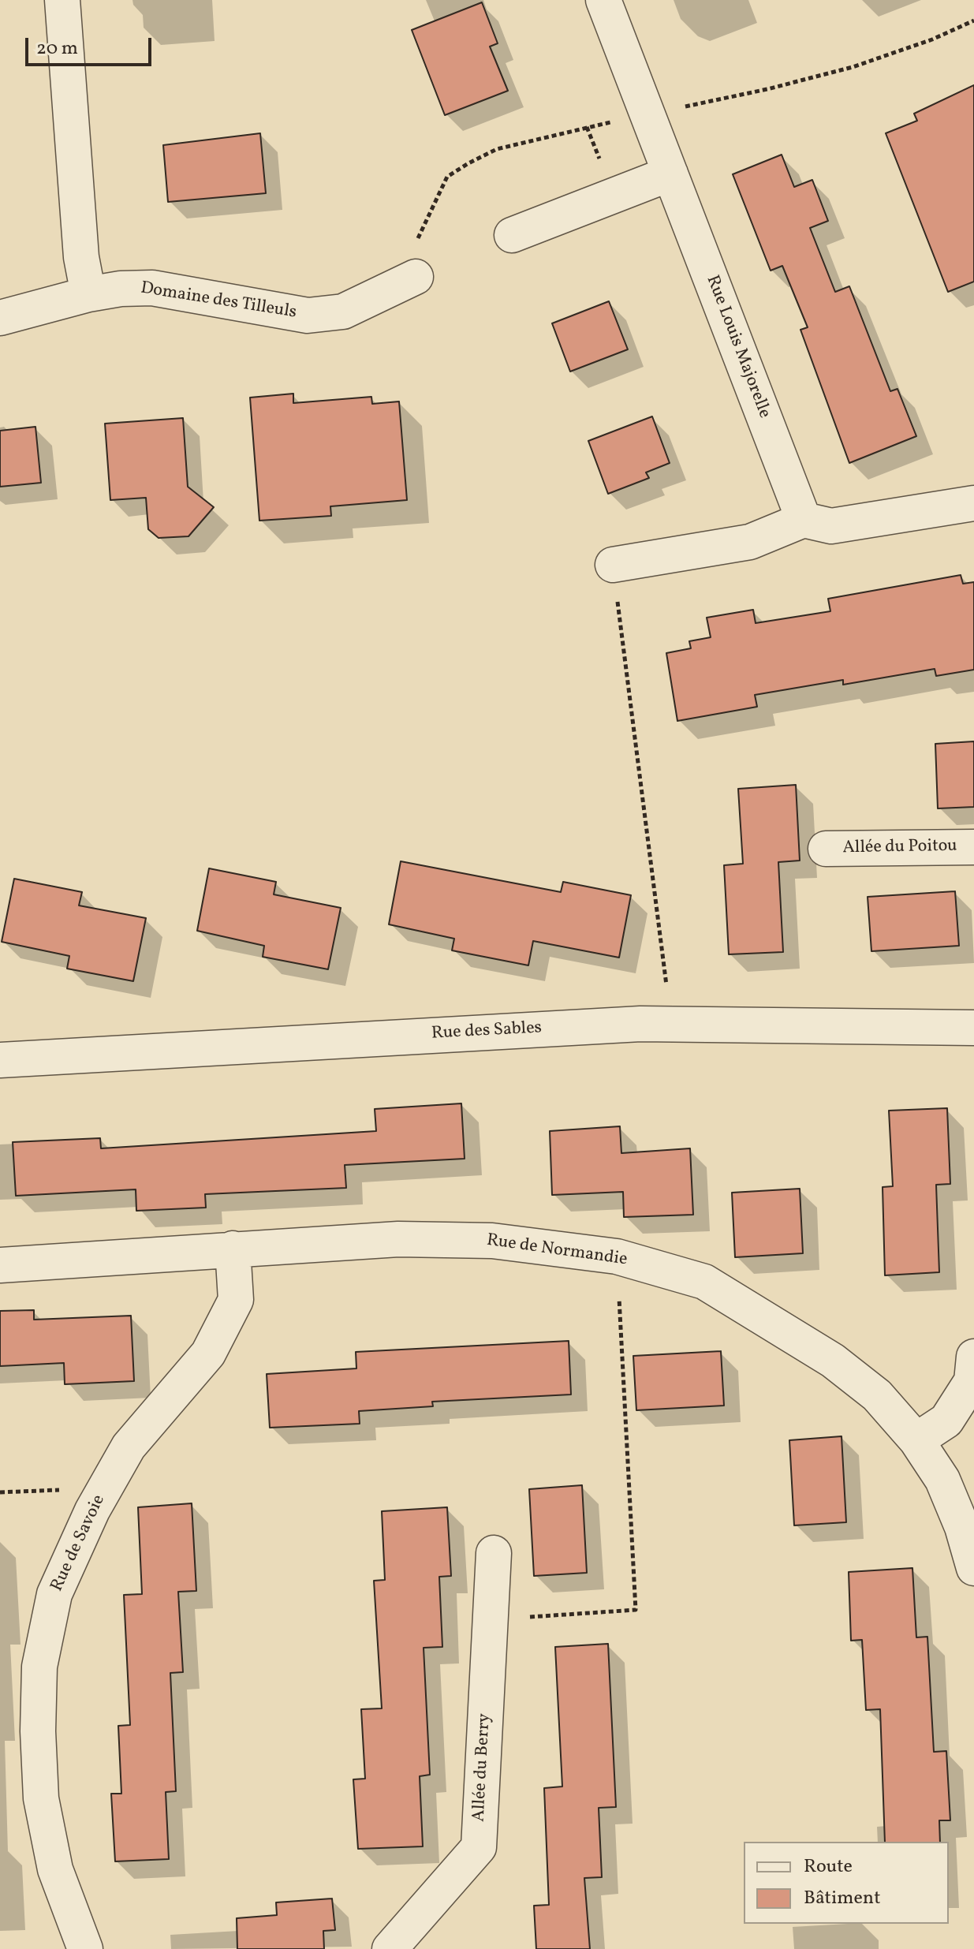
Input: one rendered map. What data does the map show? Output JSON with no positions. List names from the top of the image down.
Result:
{
  "streets": {
    "street": [
      "Domaine des Tilleuls",
      "Rue Louis Majorelle",
      "Allée du Poitou",
      "Rue des Sables",
      "Rue de Normandie",
      "Rue de Savoie",
      "Allée du Berry"
    ]
  },
  "crossings": [
    ["Rue de Normandie", "Rue de Savoie"]
  ],
  "legend": ["Route", "Bâtiment"],
  "scale_bar": "20 m"
}
